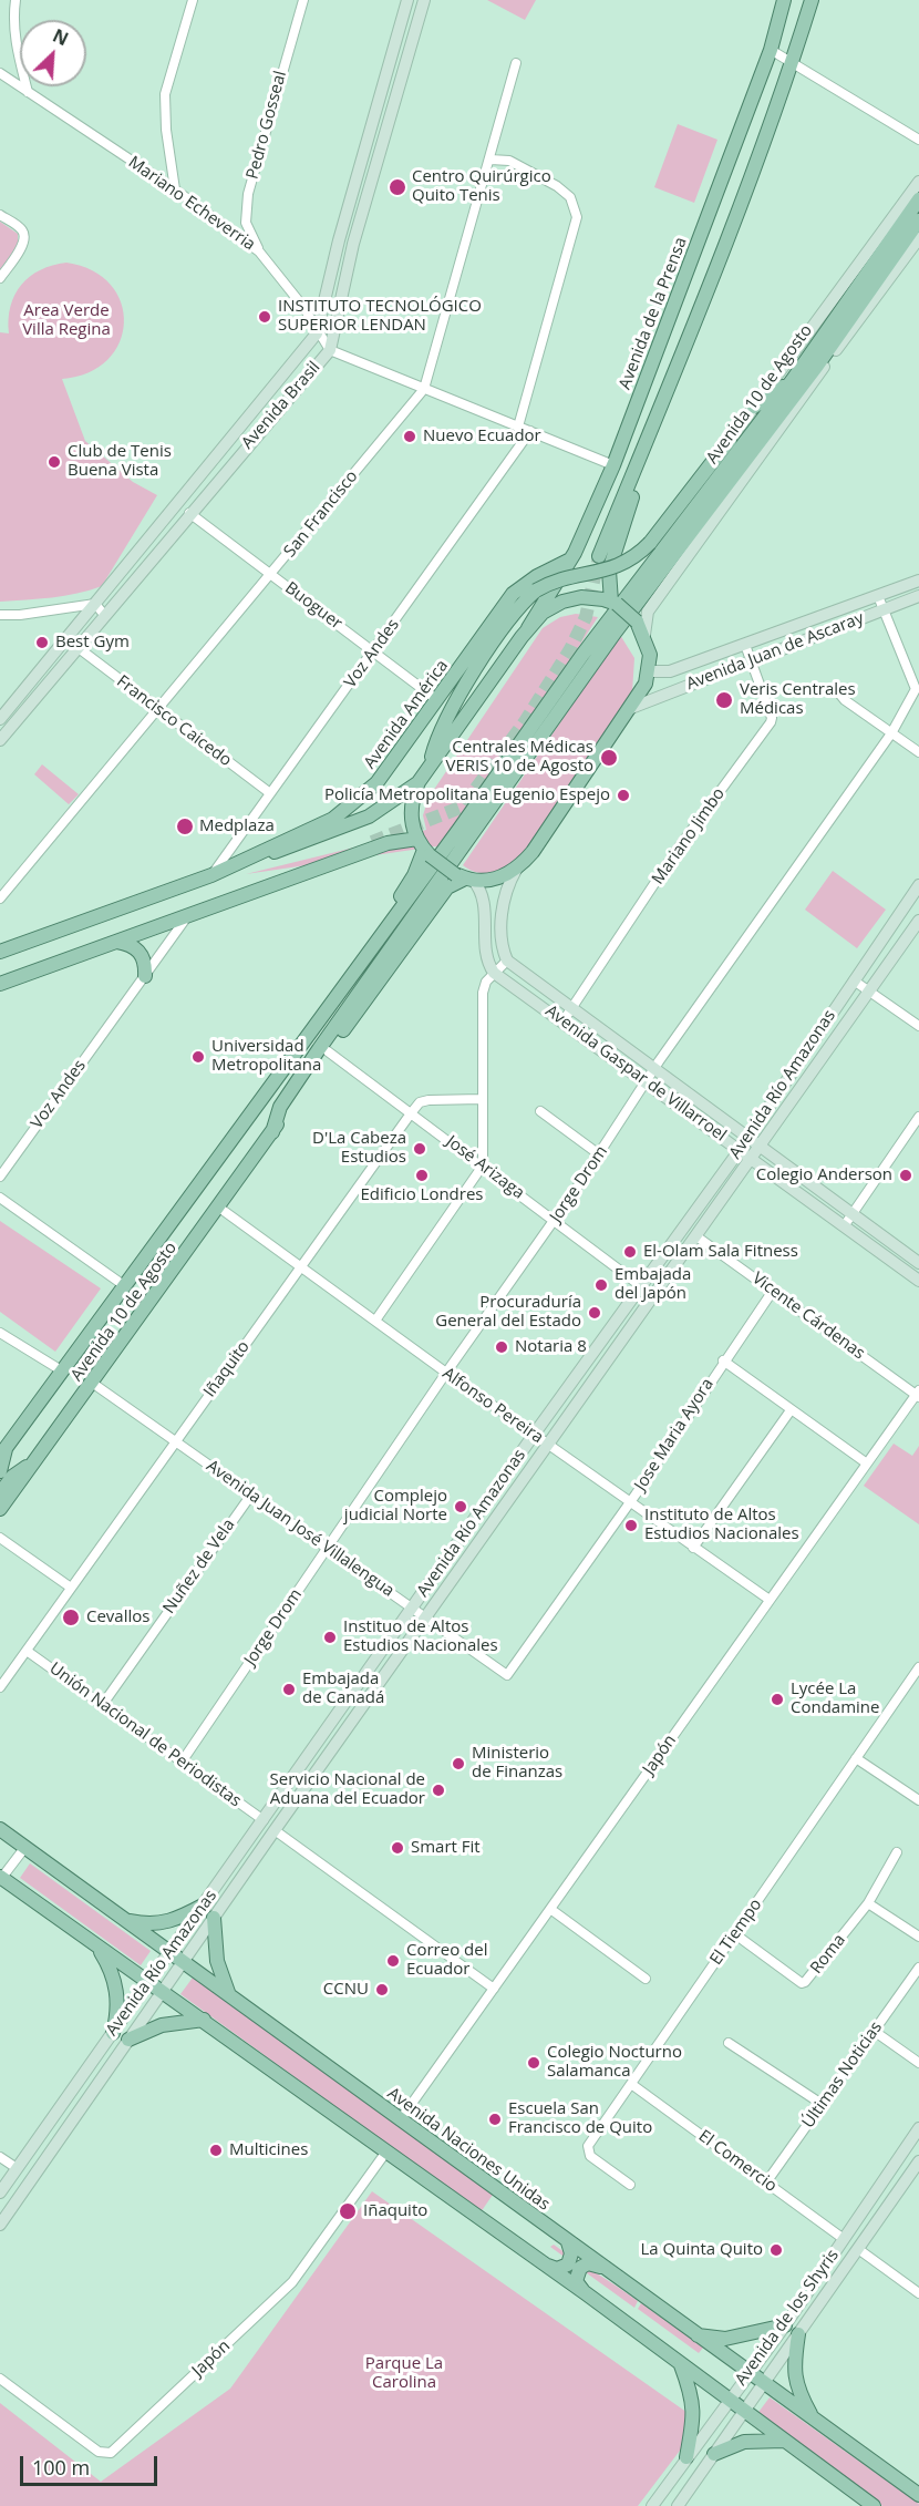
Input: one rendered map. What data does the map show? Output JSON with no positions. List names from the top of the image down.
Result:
{
  "streets": {
    "main road": [
      "Avenida de la Prensa",
      "Avenida 10 de Agosto",
      "Avenida Brasil",
      "Avenida Juan de Ascaray",
      "Avenida América",
      "Avenida Gaspar de Villarroel",
      "Avenida Río Amazonas",
      "Avenida Naciones Unidas",
      "Avenida de los Shyris"
    ],
    "street": [
      "Pedro Gosseal",
      "Mariano Echeverria",
      "San Francisco",
      "Buoguer",
      "Voz Andes",
      "Francisco Caicedo",
      "Mariano Jimbo",
      "José Arizaga",
      "Jorge Drom",
      "Vicente Cárdenas",
      "Iñaquito",
      "Alfonso Pereira",
      "Jose Maria Ayora",
      "Avenida Juan José Villalengua",
      "Nuñez de Vela",
      "Unión Nacional de Periodistas",
      "Japón",
      "El Tiempo",
      "Roma",
      "Últimas Noticias",
      "El Comercio"
    ]
  },
  "crossings": [
    ["Pedro Gosseal", "Mariano Echeverria"],
    ["Mariano Echeverria", "Avenida de la Prensa"],
    ["Mariano Echeverria", "Avenida Brasil"],
    ["Mariano Echeverria", "San Francisco"],
    ["Mariano Echeverria", "Voz Andes"],
    ["Avenida de la Prensa", "Avenida América"],
    ["Avenida 10 de Agosto", "José Arizaga"],
    ["Avenida 10 de Agosto", "Alfonso Pereira"],
    ["Avenida 10 de Agosto", "Avenida Juan José Villalengua"],
    ["Avenida Brasil", "Buoguer"],
    ["Avenida Brasil", "Francisco Caicedo"],
    ["San Francisco", "Buoguer"],
    ["San Francisco", "Francisco Caicedo"],
    ["Buoguer", "Voz Andes"],
    ["Buoguer", "Avenida América"],
    ["Avenida Juan de Ascaray", "Mariano Jimbo"],
    ["Avenida Juan de Ascaray", "Jorge Drom"],
    ["Voz Andes", "Avenida América"],
    ["Voz Andes", "Francisco Caicedo"],
    ["Mariano Jimbo", "Avenida Gaspar de Villarroel"],
    ["Avenida Gaspar de Villarroel", "Avenida Río Amazonas"],
    ["Avenida Gaspar de Villarroel", "Jorge Drom"],
    ["Avenida Río Amazonas", "José Arizaga"],
    ["Avenida Río Amazonas", "Vicente Cárdenas"],
    ["Avenida Río Amazonas", "Alfonso Pereira"],
    ["Avenida Río Amazonas", "Avenida Juan José Villalengua"],
    ["Avenida Río Amazonas", "Unión Nacional de Periodistas"],
    ["Avenida Río Amazonas", "Avenida Naciones Unidas"],
    ["José Arizaga", "Jorge Drom"],
    ["José Arizaga", "Iñaquito"],
    ["Jorge Drom", "Alfonso Pereira"],
    ["Jorge Drom", "Avenida Juan José Villalengua"],
    ["Jorge Drom", "Unión Nacional de Periodistas"],
    ["Vicente Cárdenas", "Jose Maria Ayora"],
    ["Vicente Cárdenas", "Japón"],
    ["Iñaquito", "Alfonso Pereira"],
    ["Iñaquito", "Avenida Juan José Villalengua"],
    ["Iñaquito", "Unión Nacional de Periodistas"],
    ["Alfonso Pereira", "Jose Maria Ayora"],
    ["Alfonso Pereira", "Japón"],
    ["Jose Maria Ayora", "Avenida Juan José Villalengua"],
    ["Avenida Juan José Villalengua", "Nuñez de Vela"],
    ["Nuñez de Vela", "Unión Nacional de Periodistas"],
    ["Japón", "Avenida Naciones Unidas"],
    ["El Tiempo", "Roma"],
    ["El Tiempo", "El Comercio"],
    ["Últimas Noticias", "El Comercio"],
    ["Avenida Naciones Unidas", "Avenida de los Shyris"],
    ["El Comercio", "Avenida de los Shyris"]
  ],
  "parks": ["Area Verde Villa Regina", "Parque La Carolina"],
  "places": [
    "Centro Quirúrgico Quito Tenis",
    "INSTITUTO TECNOLÓGICO SUPERIOR LENDAN",
    "Nuevo Ecuador",
    "Club de Tenis Buena Vista",
    "Best Gym",
    "Veris Centrales Médicas",
    "Centrales Médicas VERIS 10 de Agosto",
    "Policía Metropolitana Eugenio Espejo",
    "Medplaza",
    "Universidad Metropolitana",
    "D'La Cabeza Estudios",
    "Edificio Londres",
    "Colegio Anderson",
    "El-Olam Sala Fitness",
    "Embajada del Japón",
    "Procuraduría General del Estado",
    "Notaria 8",
    "Complejo judicial Norte",
    "Instituto de Altos Estudios Nacionales",
    "Cevallos",
    "Instituo de Altos Estudios Nacionales",
    "Embajada de Canadá",
    "Lycée La Condamine",
    "Ministerio de Finanzas",
    "Servicio Nacional de Aduana del Ecuador",
    "Smart Fit",
    "Correo del Ecuador",
    "CCNU",
    "Colegio Nocturno Salamanca",
    "Escuela San Francisco de Quito",
    "Multicines",
    "Iñaquito",
    "La Quinta Quito"
  ],
  "scale_bar": "100 m",
  "north": "top right"
}
